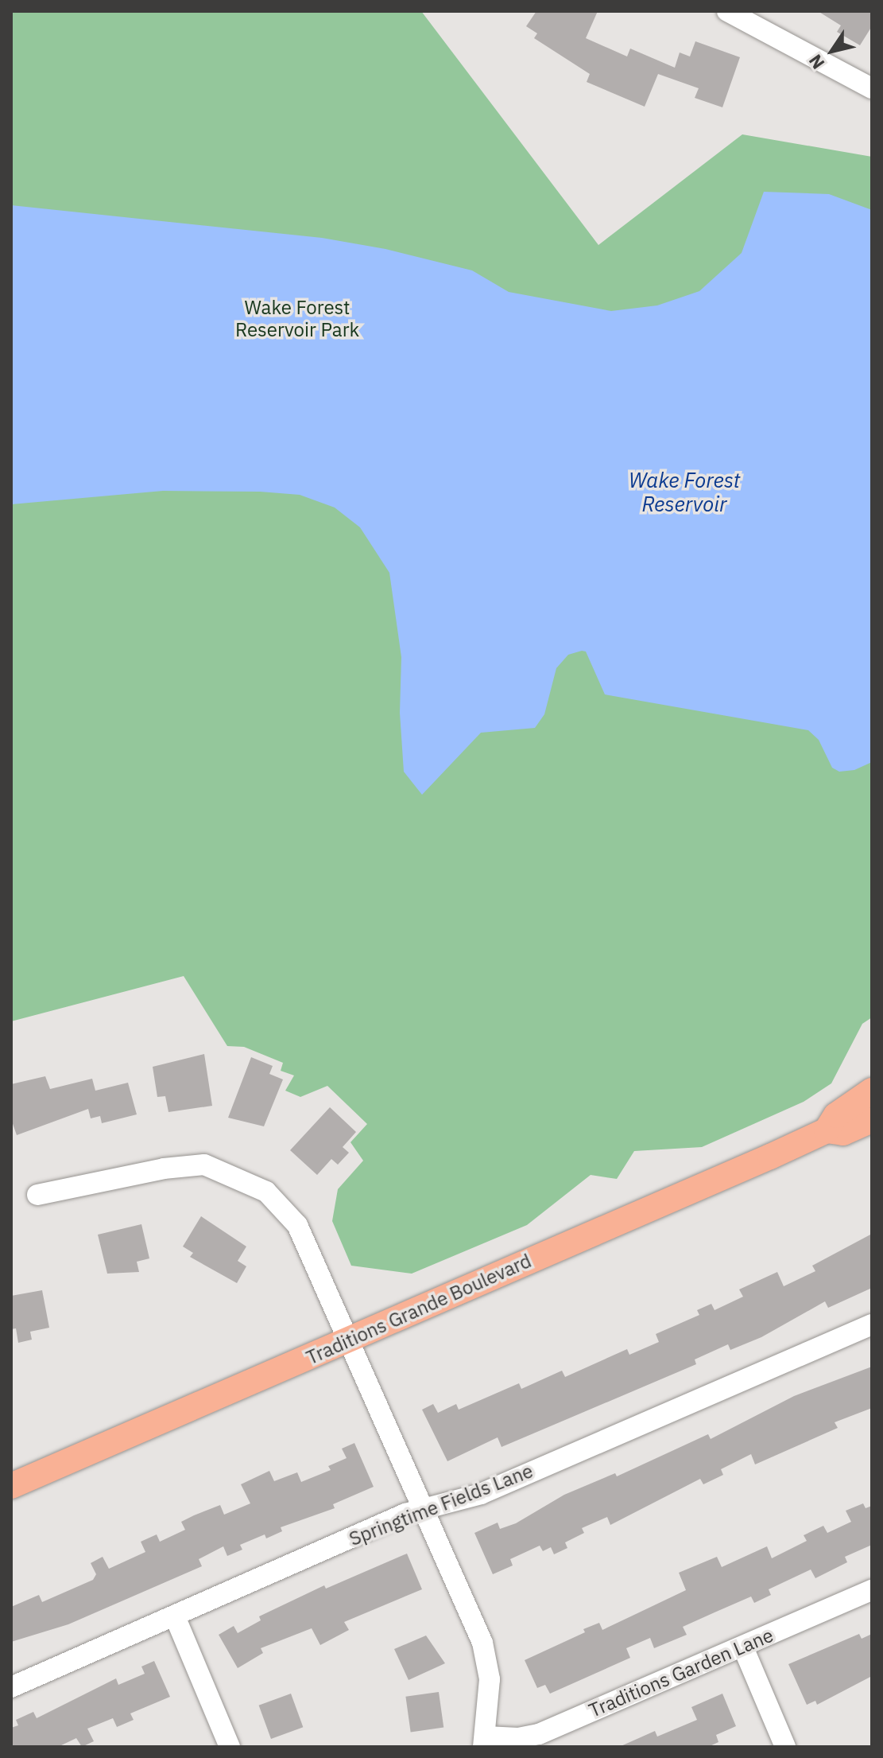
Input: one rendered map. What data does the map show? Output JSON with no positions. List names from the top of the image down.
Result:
{
  "streets": {
    "main road": ["Traditions Grande Boulevard"],
    "street": ["Springtime Fields Lane", "Traditions Garden Lane"]
  },
  "water": ["Wake Forest Reservoir"],
  "parks": ["Wake Forest Reservoir Park"],
  "north": "bottom left"
}
